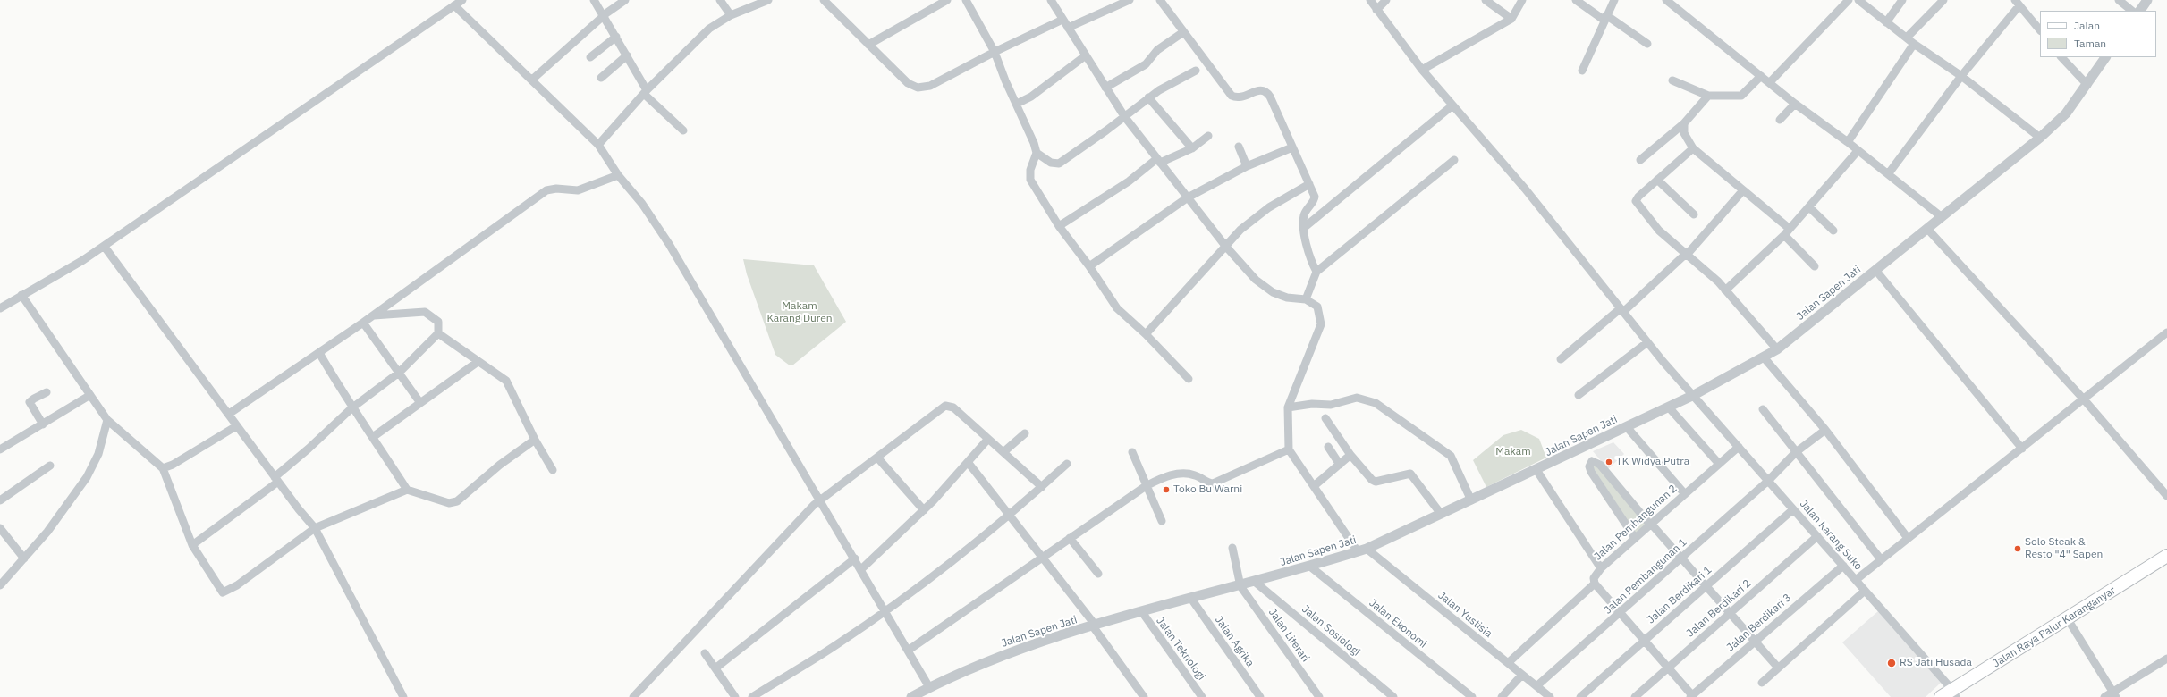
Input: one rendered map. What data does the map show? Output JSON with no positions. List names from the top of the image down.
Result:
{
  "streets": {
    "main road": ["Jalan Raya Palur Karanganyar"],
    "street": [
      "Jalan Sapen Jati",
      "Jalan Pembangunan 2",
      "Jalan Karang Suko",
      "Jalan Pembangunan 1",
      "Jalan Berdikari 1",
      "Jalan Berdikari 2",
      "Jalan Yustisia",
      "Jalan Berdikari 3",
      "Jalan Ekonomi",
      "Jalan Sosiologi",
      "Jalan Literari",
      "Jalan Agrika",
      "Jalan Teknologi"
    ]
  },
  "crossings": [
    ["Jalan Sapen Jati", "Jalan Karang Suko"],
    ["Jalan Sapen Jati", "Jalan Yustisia"],
    ["Jalan Sapen Jati", "Jalan Ekonomi"],
    ["Jalan Sapen Jati", "Jalan Sosiologi"],
    ["Jalan Sapen Jati", "Jalan Literari"],
    ["Jalan Sapen Jati", "Jalan Agrika"],
    ["Jalan Sapen Jati", "Jalan Teknologi"],
    ["Jalan Pembangunan 2", "Jalan Karang Suko"],
    ["Jalan Pembangunan 2", "Jalan Yustisia"],
    ["Jalan Karang Suko", "Jalan Pembangunan 1"],
    ["Jalan Karang Suko", "Jalan Berdikari 1"],
    ["Jalan Karang Suko", "Jalan Berdikari 2"],
    ["Jalan Karang Suko", "Jalan Berdikari 3"],
    ["Jalan Karang Suko", "Jalan Raya Palur Karanganyar"],
    ["Jalan Pembangunan 1", "Jalan Yustisia"]
  ],
  "parks": ["Makam Karang Duren", "Makam"],
  "places": [
    "TK Widya Putra",
    "Toko Bu Warni",
    "Solo Steak & Resto \"4\" Sapen",
    "RS Jati Husada"
  ],
  "legend": ["Jalan", "Taman"]
}
